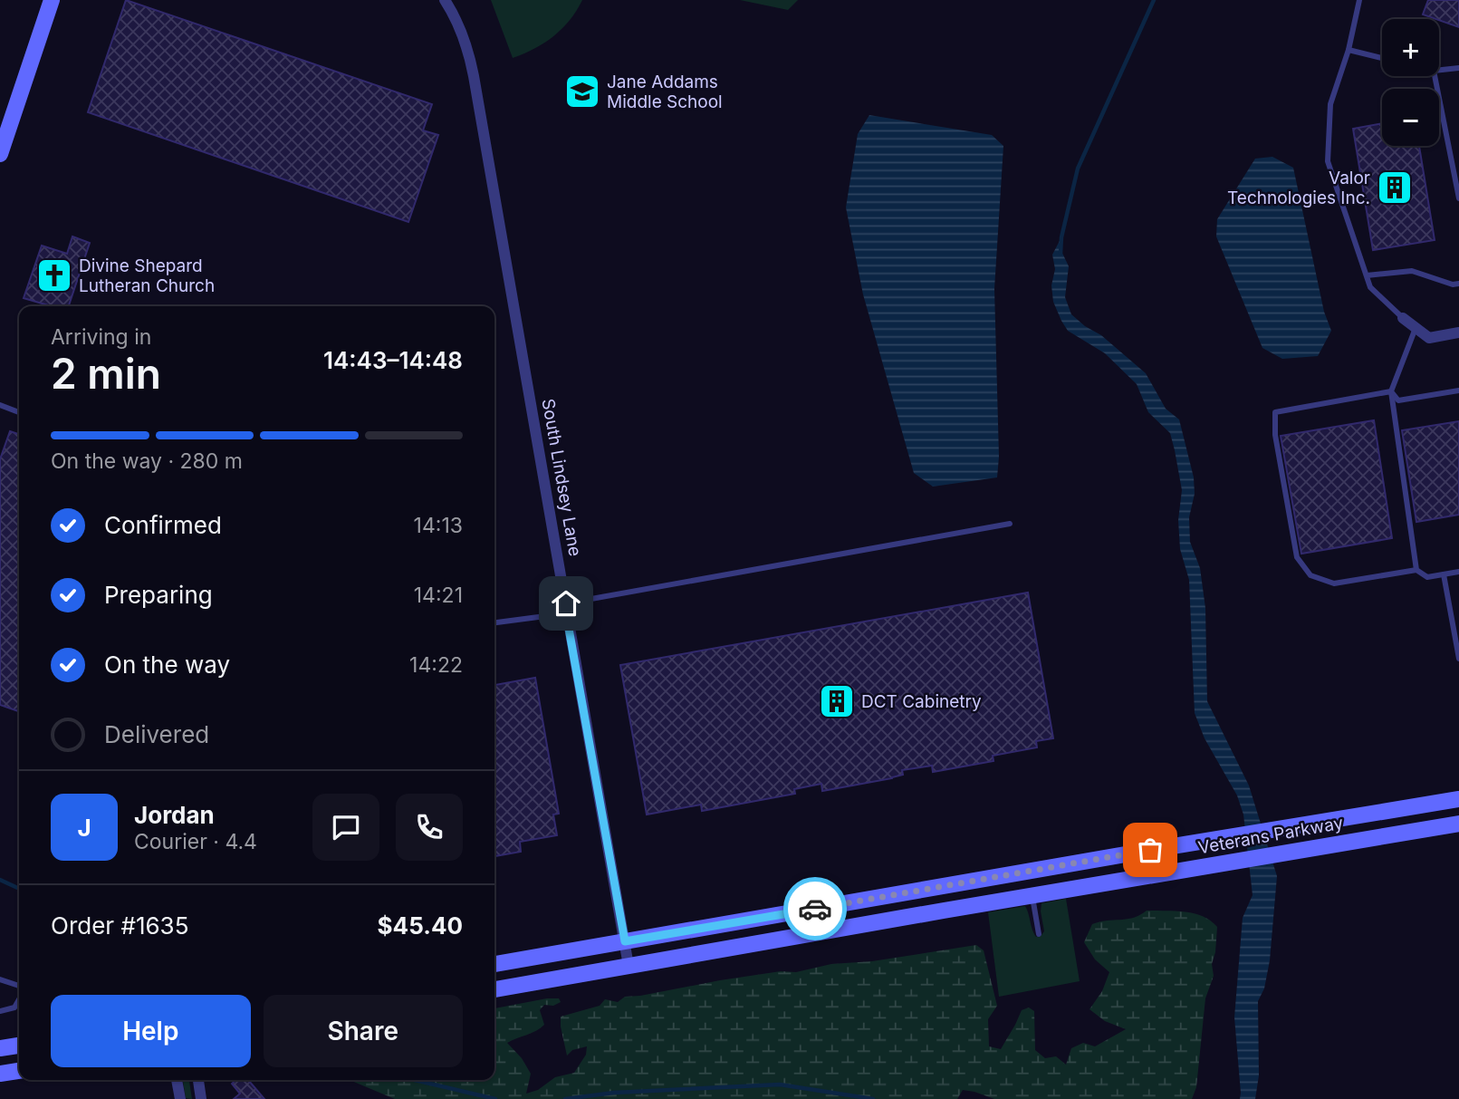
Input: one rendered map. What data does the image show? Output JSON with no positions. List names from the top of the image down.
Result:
{
  "streets": {
    "main road": ["Veterans Parkway"],
    "street": ["South Lindsey Lane"]
  },
  "crossings": [
    ["South Lindsey Lane", "Veterans Parkway"]
  ],
  "places": {
    "school or university": ["Jane Addams Middle School"],
    "building": ["Valor Technologies Inc.", "DCT Cabinetry"],
    "church": ["Divine Shepard Lutheran Church"]
  },
  "page": {
    "map_buttons": ["+", "−"],
    "heading": ["2 min", "Arriving in", "14:43–14:48"],
    "panel": [
      "Jordan",
      "Courier · 4.4",
      "Order #1635",
      "$45.40"
    ],
    "bar": "On the way · 280 m",
    "list": [
      ["Confirmed", "14:13"],
      ["Preparing", "14:21"],
      ["On the way", "14:22"],
      "Delivered"
    ],
    "round": "J",
    "buttons": ["Help", "Share"]
  }
}
